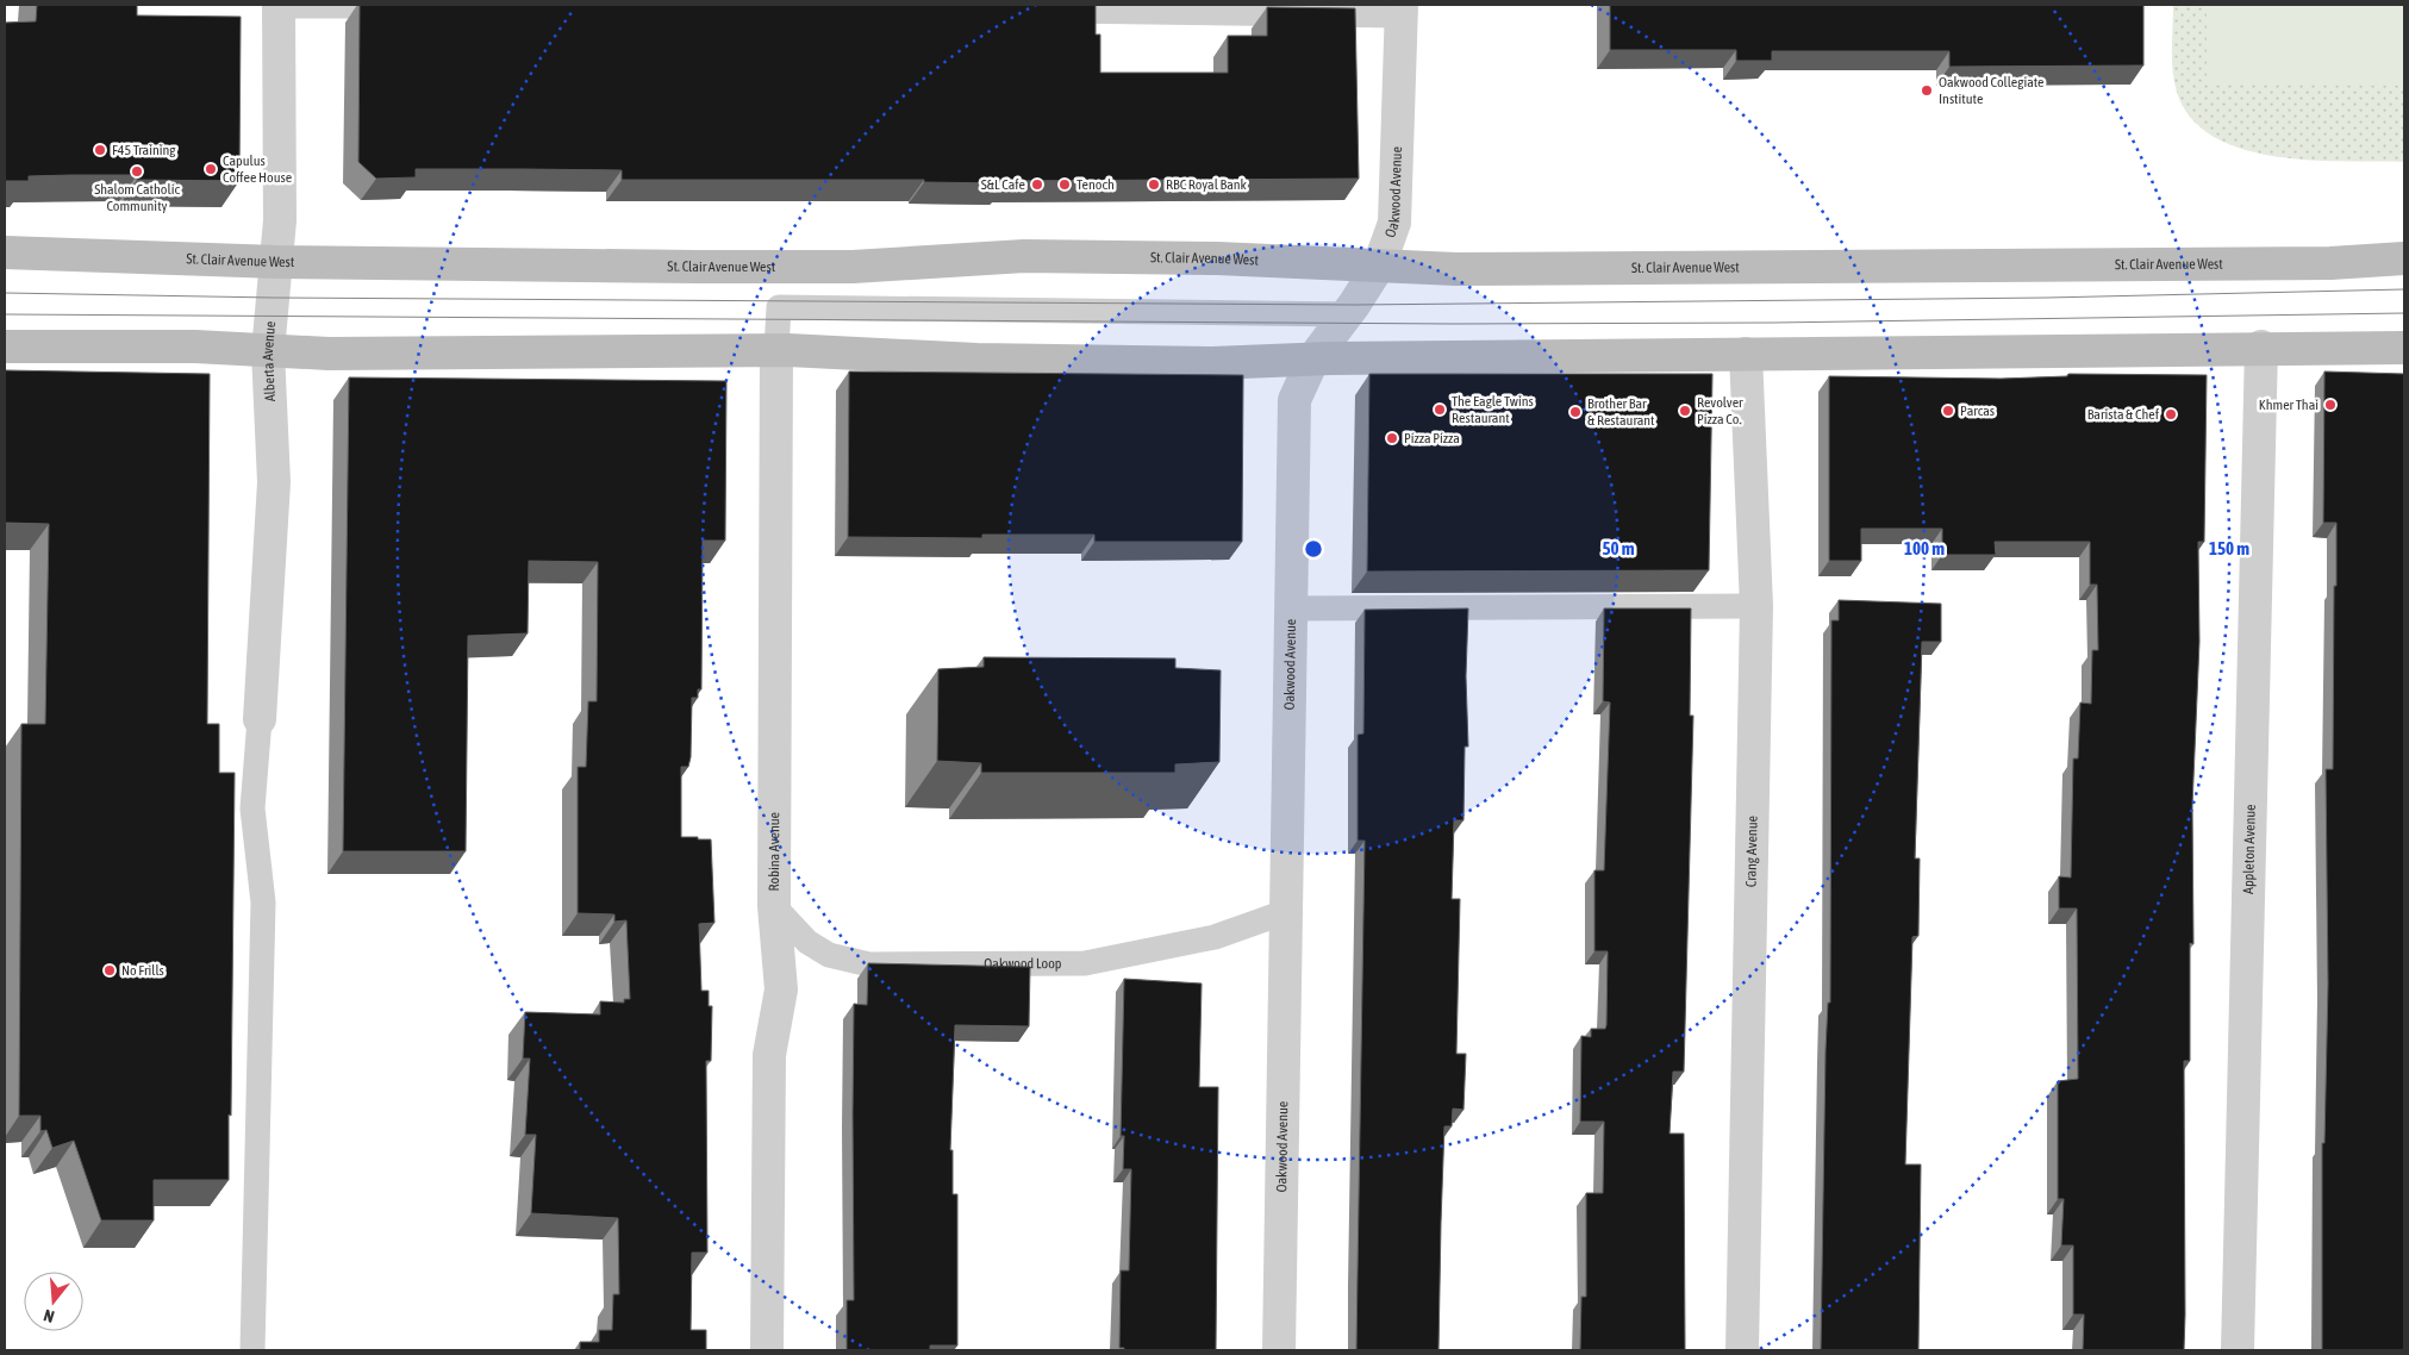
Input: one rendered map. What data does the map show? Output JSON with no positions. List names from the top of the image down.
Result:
{
  "streets": {
    "main road": ["St. Clair Avenue West"],
    "street": [
      "Oakwood Avenue",
      "Alberta Avenue",
      "Appleton Avenue",
      "Robina Avenue",
      "Crang Avenue"
    ],
    "lane": ["Oakwood Loop"]
  },
  "crossings": [
    ["Oakwood Avenue", "St. Clair Avenue West"],
    ["Oakwood Avenue", "Oakwood Loop"],
    ["St. Clair Avenue West", "Alberta Avenue"],
    ["Robina Avenue", "Oakwood Loop"]
  ],
  "places": [
    "Oakwood Collegiate Institute",
    "F45 Training",
    "Capulus Coffee House",
    "Shalom Catholic Community",
    "S&L Cafe",
    "Tenoch",
    "RBC Royal Bank",
    "Khmer Thai",
    "The Eagle Twins Restaurant",
    "Revolver Pizza Co.",
    "Parcas",
    "Brother Bar & Restaurant",
    "Barista & Chef",
    "Pizza Pizza",
    "No Frills"
  ],
  "north": "bottom",
  "rings": ["50 m", "100 m", "150 m"]
}
